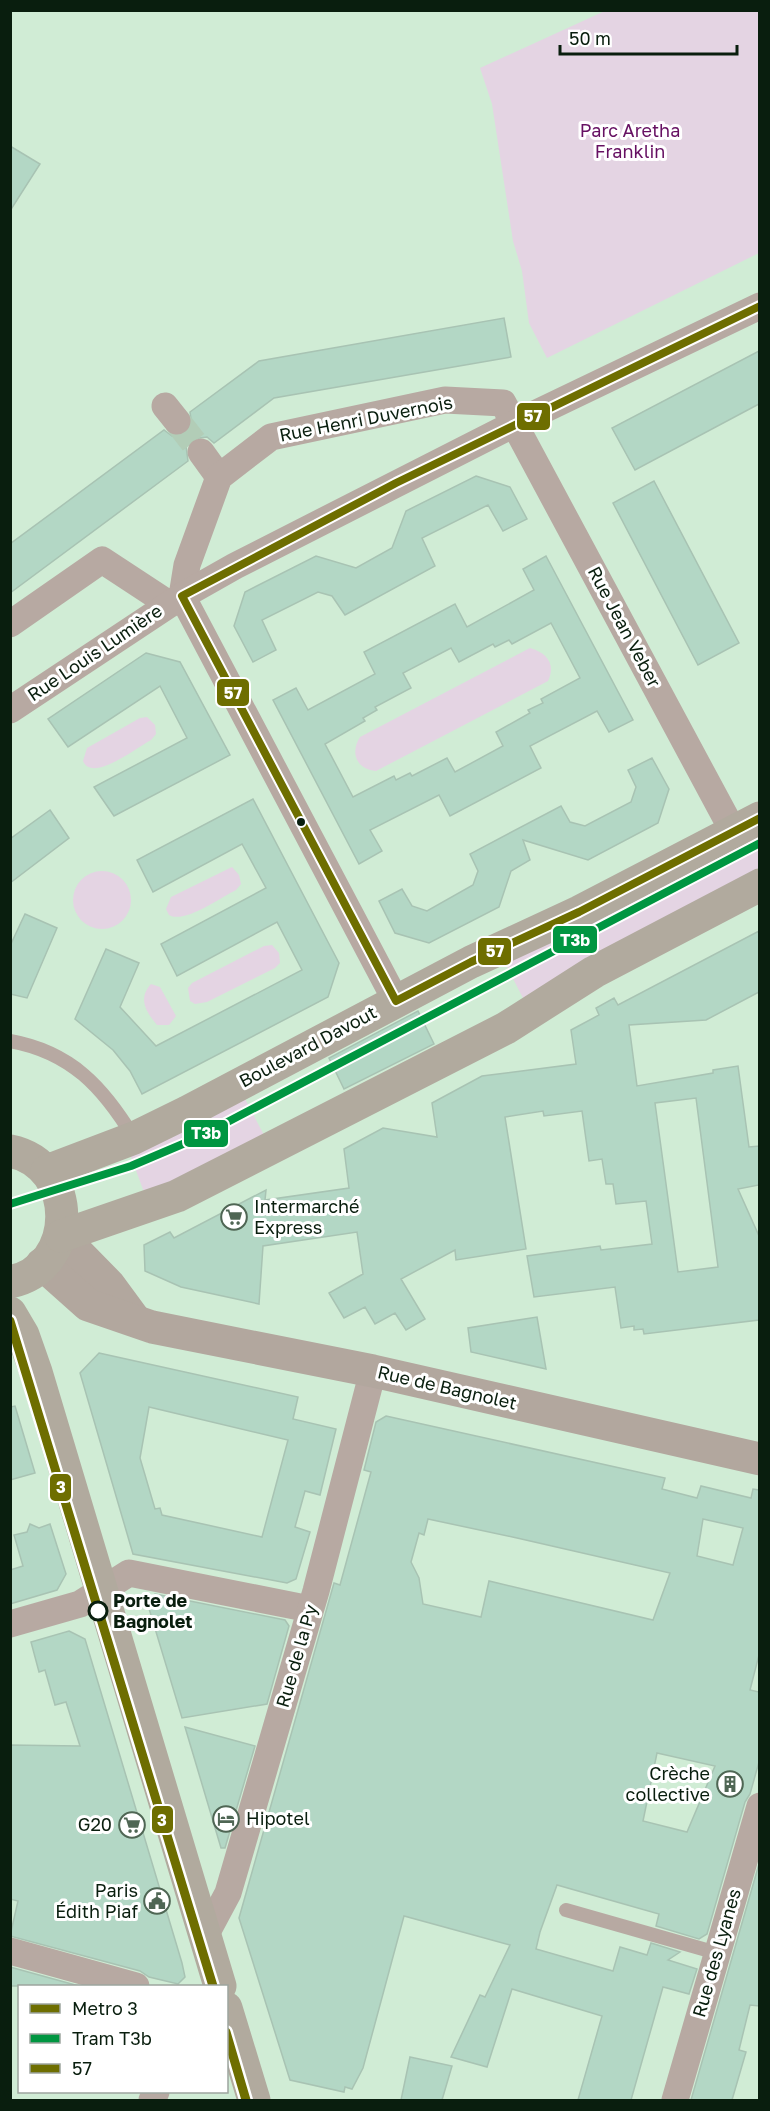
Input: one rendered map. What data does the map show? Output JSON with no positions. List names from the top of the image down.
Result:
{
  "streets": {
    "main road": ["Boulevard Davout"],
    "street": [
      "Rue Henri Duvernois",
      "Rue Jean Veber",
      "Rue Louis Lumière",
      "Rue de Bagnolet",
      "Rue de la Py",
      "Rue des Lyanes"
    ]
  },
  "crossings": [
    ["Rue Henri Duvernois", "Rue Jean Veber"],
    ["Rue Henri Duvernois", "Rue Louis Lumière"],
    ["Rue Jean Veber", "Rue Louis Lumière"],
    ["Rue Jean Veber", "Boulevard Davout"],
    ["Rue de Bagnolet", "Rue de la Py"]
  ],
  "parks": ["Parc Aretha Franklin"],
  "places": {
    "supermarket": ["Intermarché Express", "G20"],
    "other": ["Porte de Bagnolet"],
    "building": ["Crèche collective"],
    "hotel": ["Hipotel"],
    "public building": ["Paris Édith Piaf"]
  },
  "lines": ["transit line 57", "tram line T3b", "metro line 3"],
  "legend": ["Metro 3", "Tram T3b", "57"],
  "scale_bar": "50 m"
}
